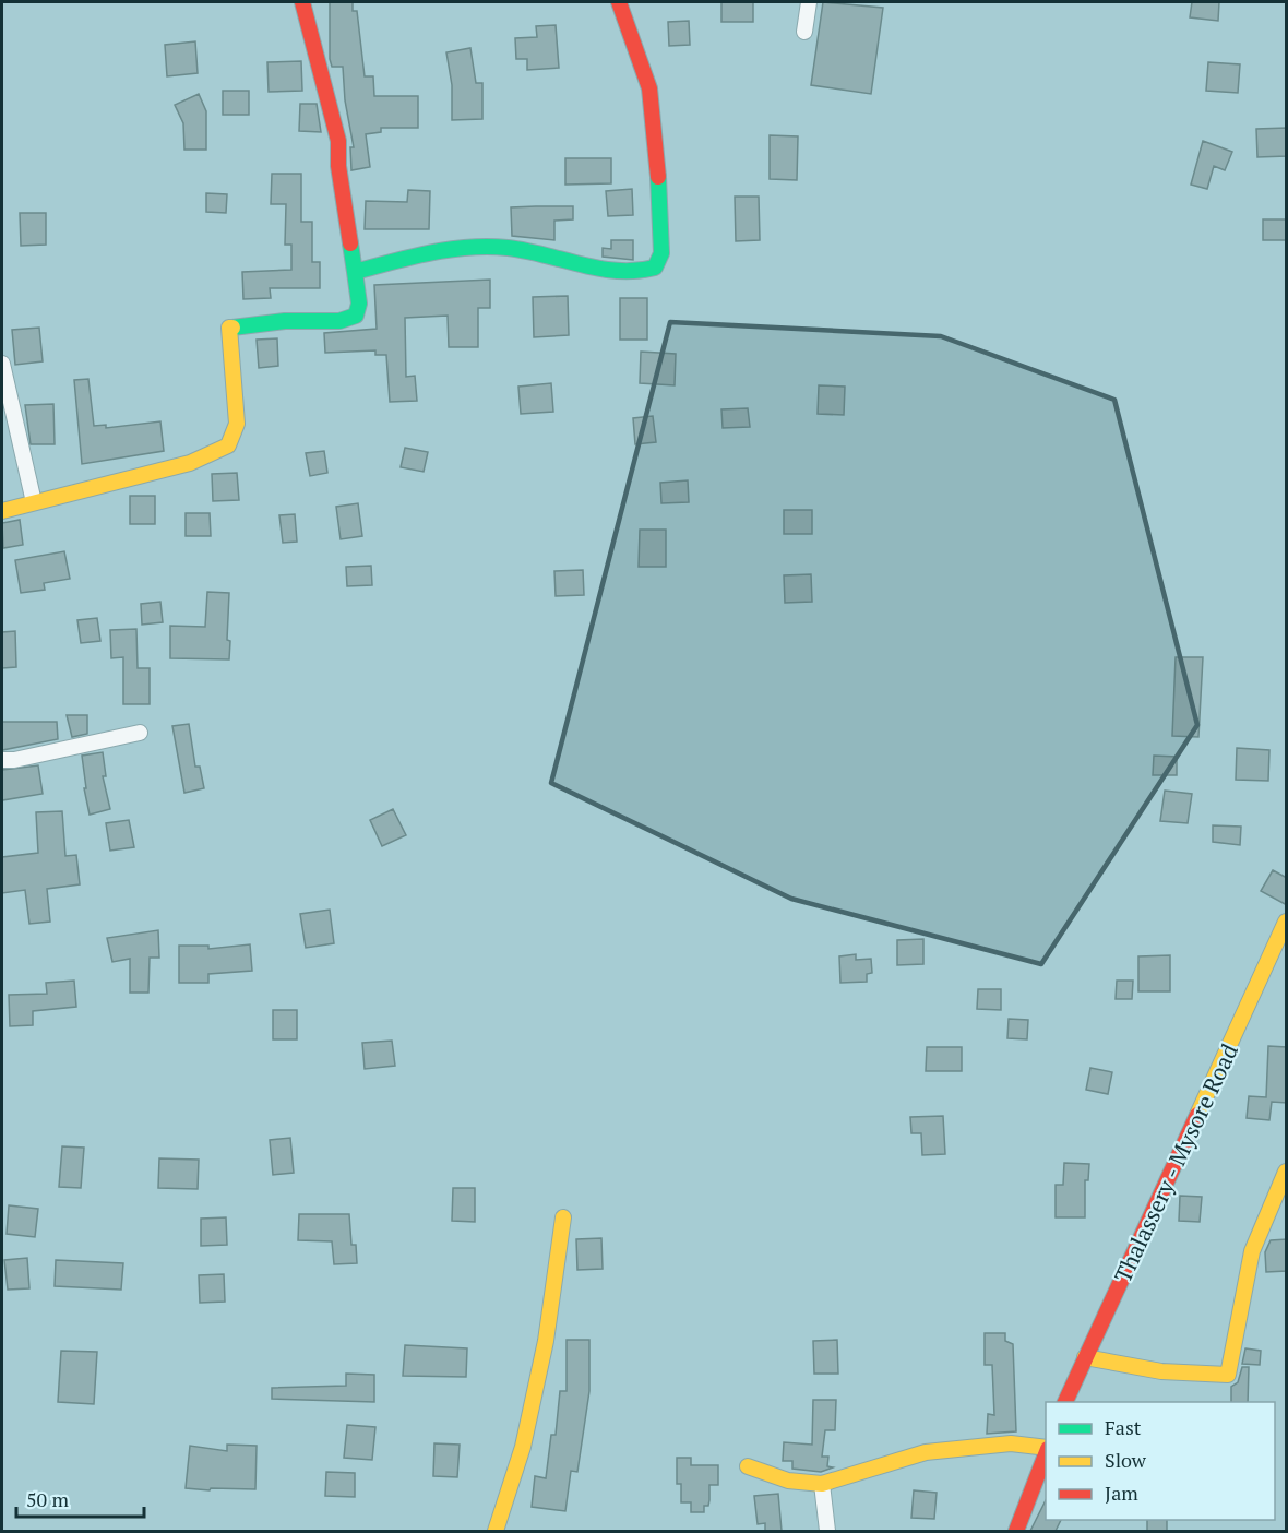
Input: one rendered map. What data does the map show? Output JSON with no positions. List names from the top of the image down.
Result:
{
  "streets": {
    "street": ["Thalassery - Mysore Road"]
  },
  "legend": ["Fast", "Slow", "Jam"],
  "scale_bar": "50 m"
}
